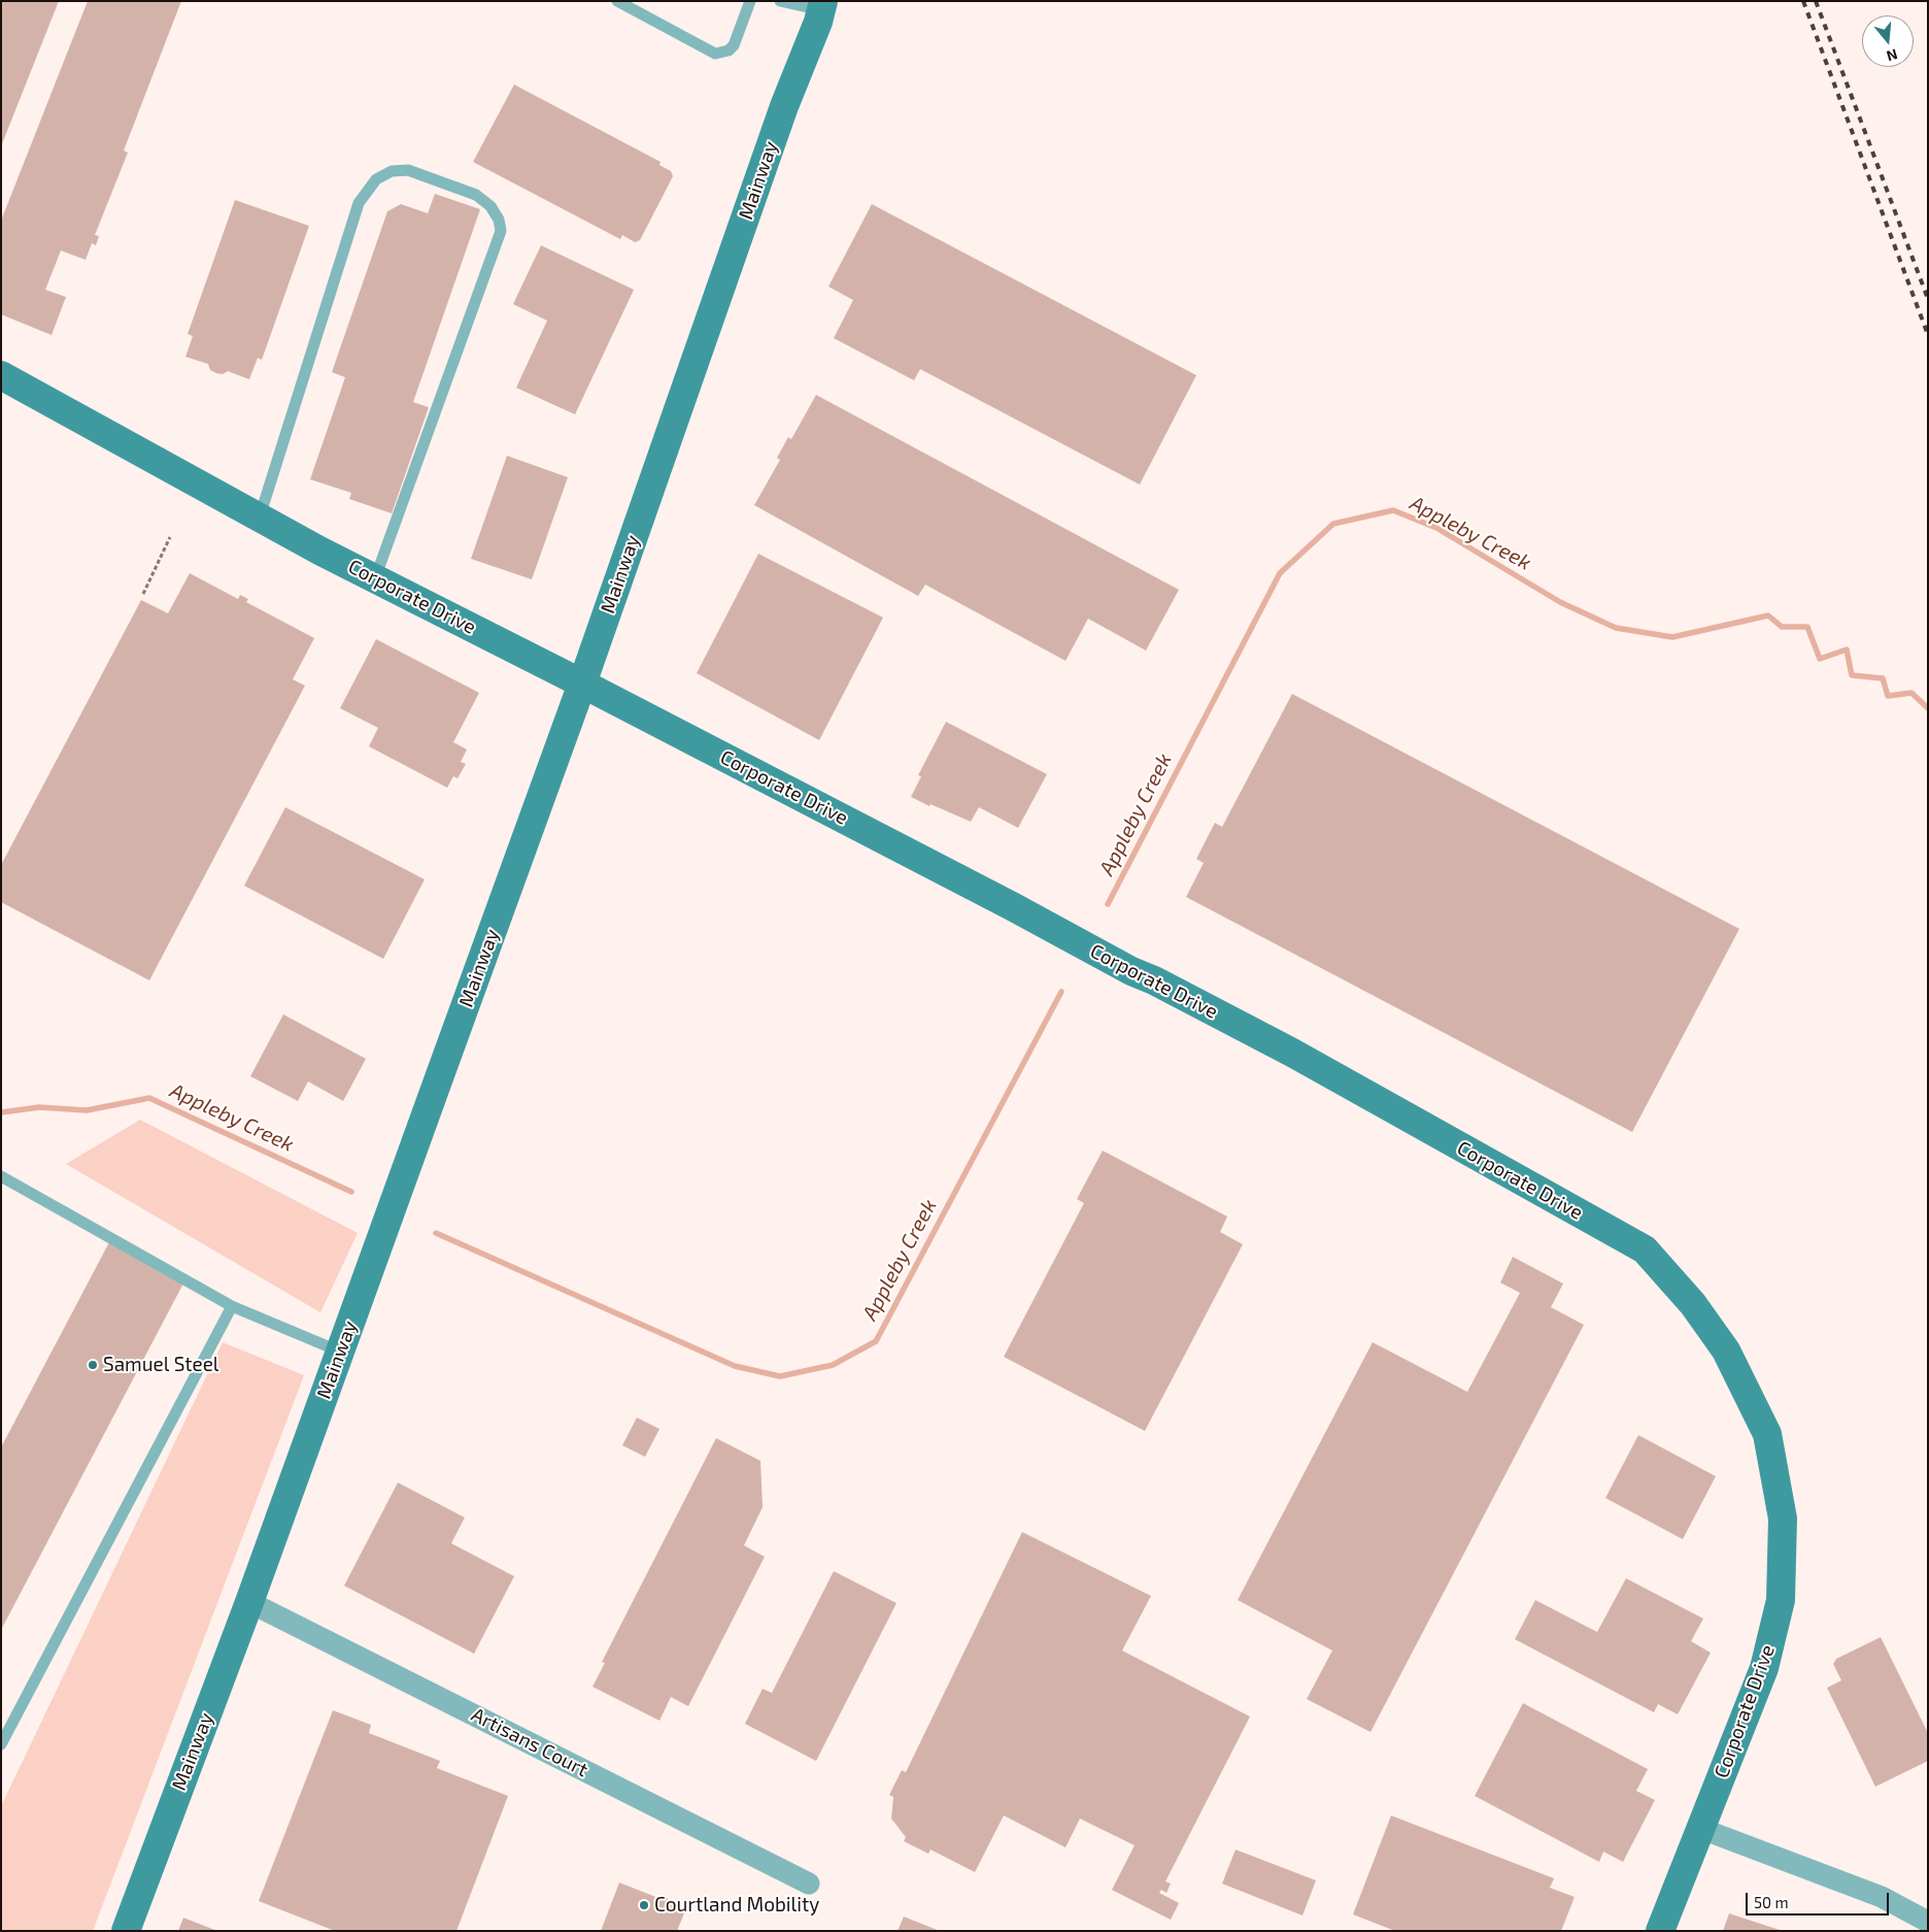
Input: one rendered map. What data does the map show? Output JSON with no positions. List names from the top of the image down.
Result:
{
  "streets": {
    "street": ["Mainway", "Corporate Drive", "Artisans Court"]
  },
  "crossings": [
    ["Mainway", "Corporate Drive"],
    ["Mainway", "Artisans Court"]
  ],
  "water": ["Appleby Creek"],
  "places": ["Samuel Steel", "Courtland Mobility"],
  "scale_bar": "50 m",
  "north": "bottom"
}
